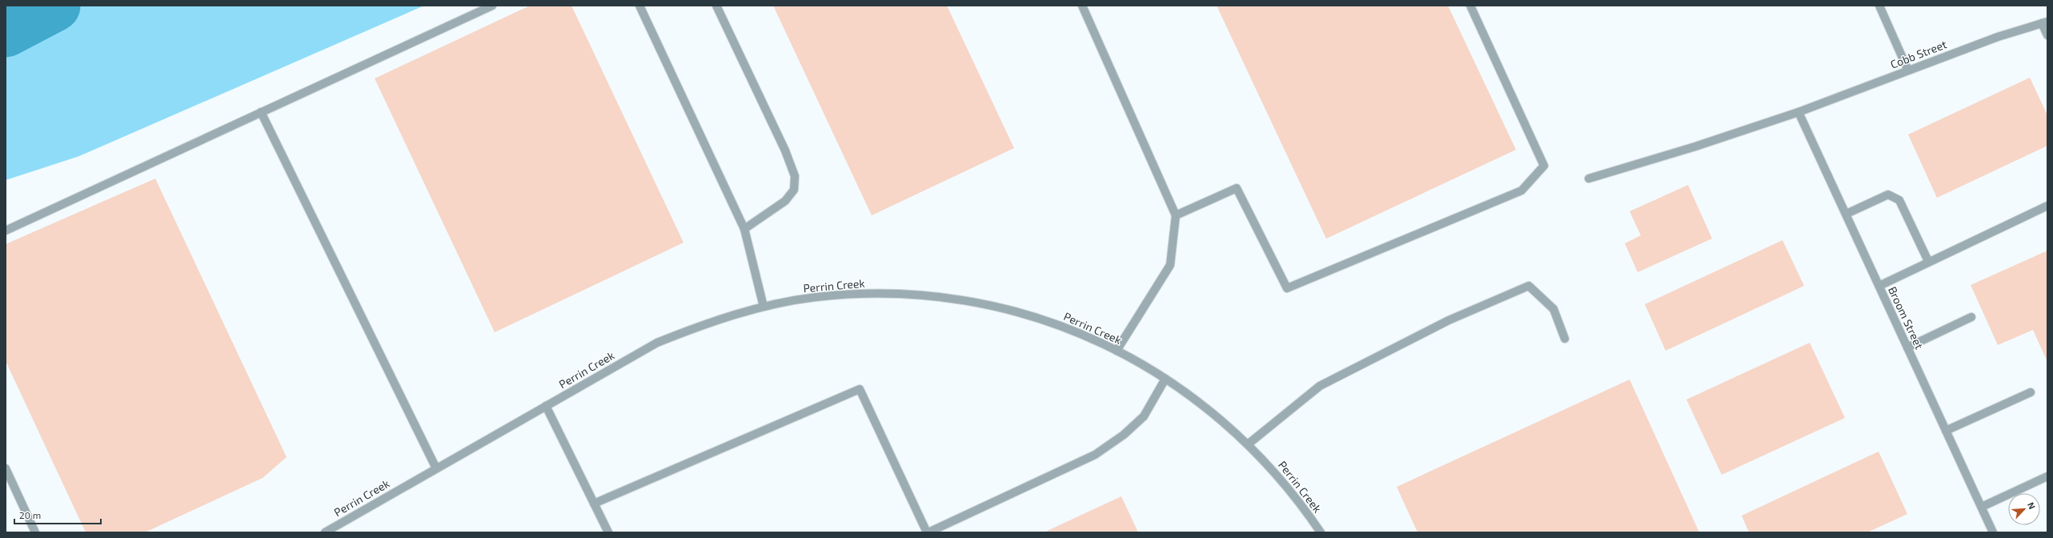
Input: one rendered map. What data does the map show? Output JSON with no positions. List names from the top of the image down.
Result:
{
  "streets": {
    "street": ["Cobb Street", "Perrin Creek", "Broom Street"]
  },
  "crossings": [
    ["Cobb Street", "Broom Street"]
  ],
  "scale_bar": "20 m",
  "north": "top right"
}
